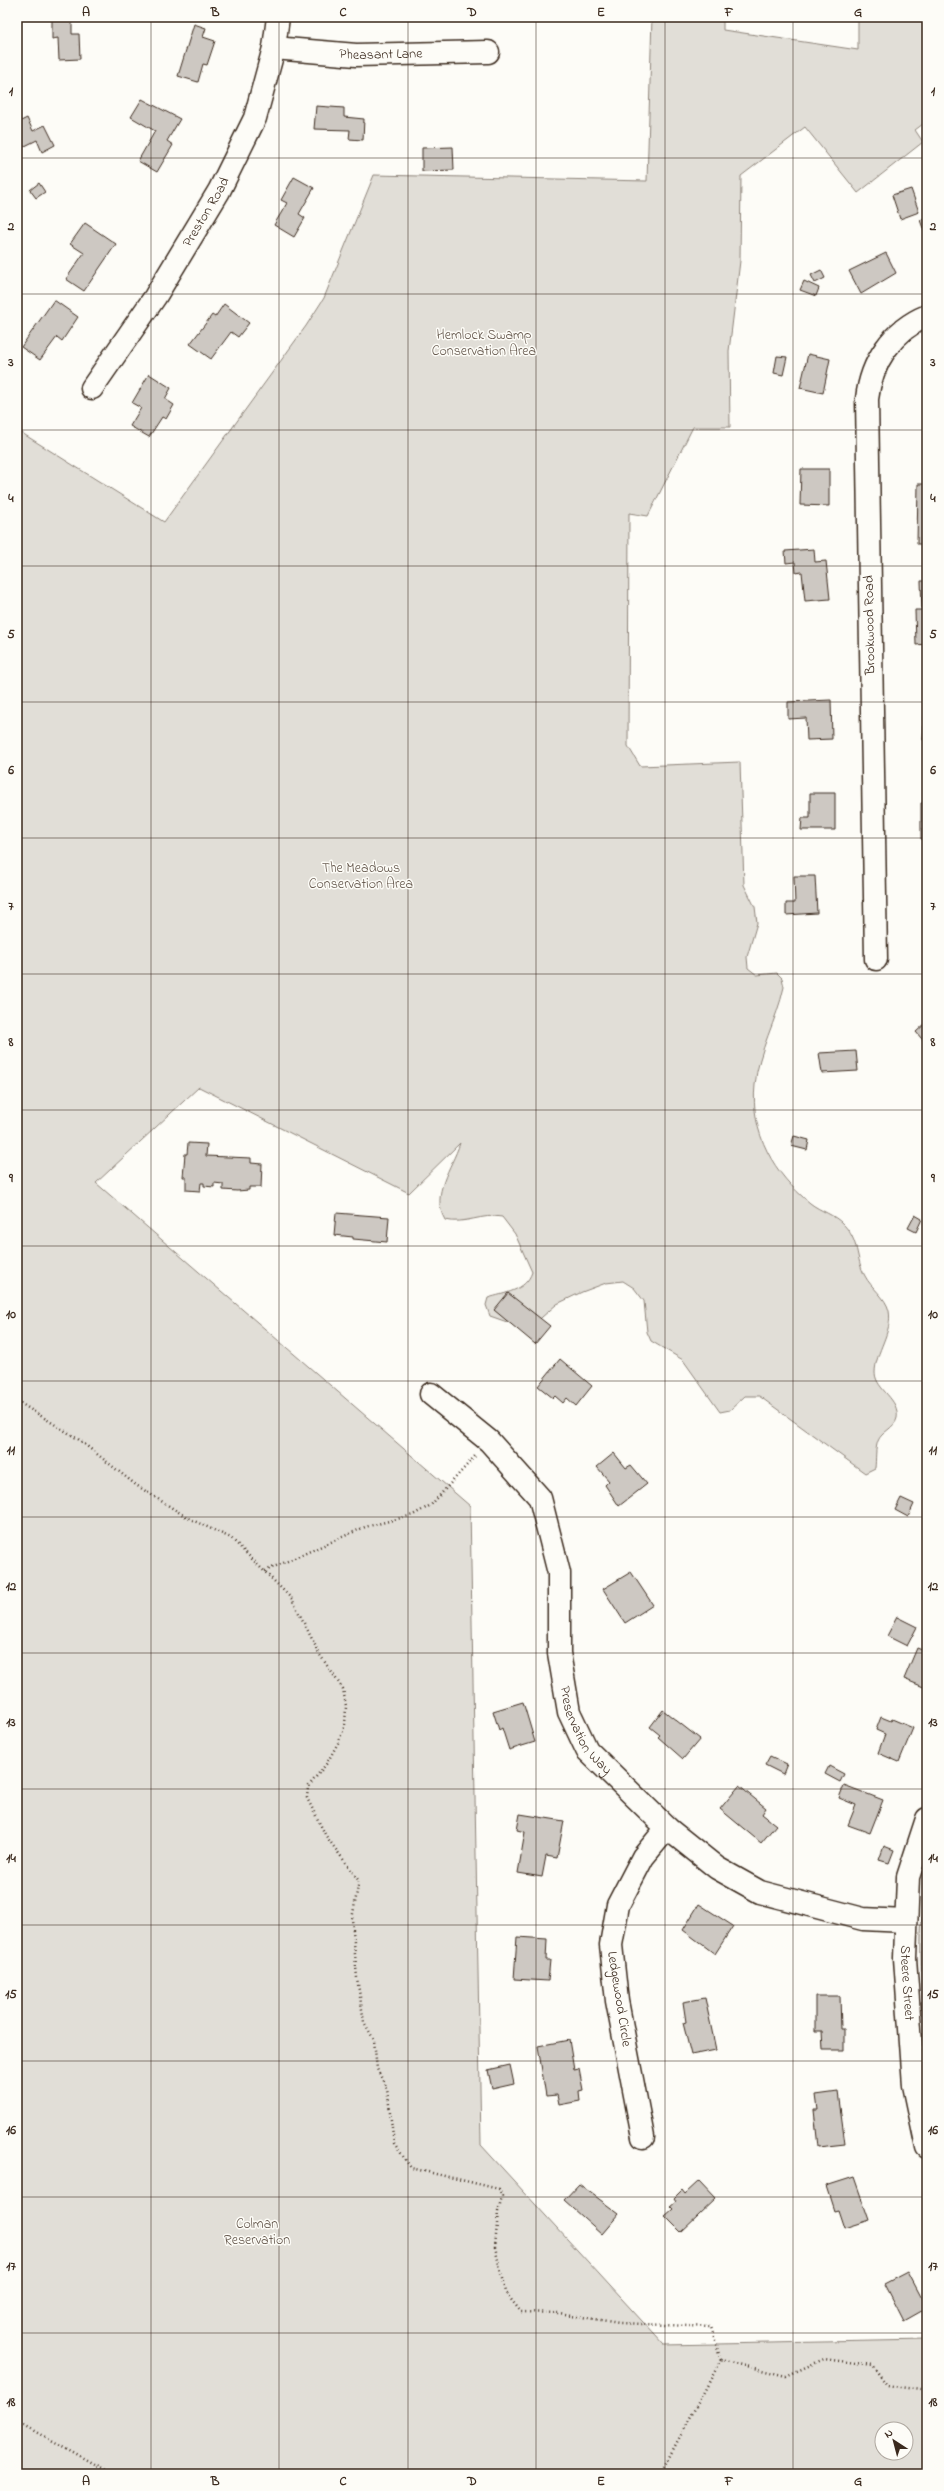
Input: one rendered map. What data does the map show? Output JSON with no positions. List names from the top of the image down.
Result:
{
  "streets": {
    "street": [
      "Pheasant Lane",
      "Preston Road",
      "Brookwood Road",
      "Preservation Way",
      "Steere Street",
      "Ledgewood Circle"
    ]
  },
  "crossings": [
    ["Pheasant Lane", "Preston Road"],
    ["Preservation Way", "Steere Street"],
    ["Preservation Way", "Ledgewood Circle"]
  ],
  "parks": ["Hemlock Swamp Conservation Area", "The Meadows Conservation Area", "Colman Reservation"],
  "north": "top left",
  "grid": {
    "columns": [
      "A",
      "B",
      "C",
      "D",
      "E",
      "F",
      "G"
    ],
    "rows": [
      "1",
      "2",
      "3",
      "4",
      "5",
      "6",
      "7",
      "8",
      "9",
      "10",
      "11",
      "12",
      "13",
      "14",
      "15",
      "16",
      "17",
      "18"
    ]
  }
}
